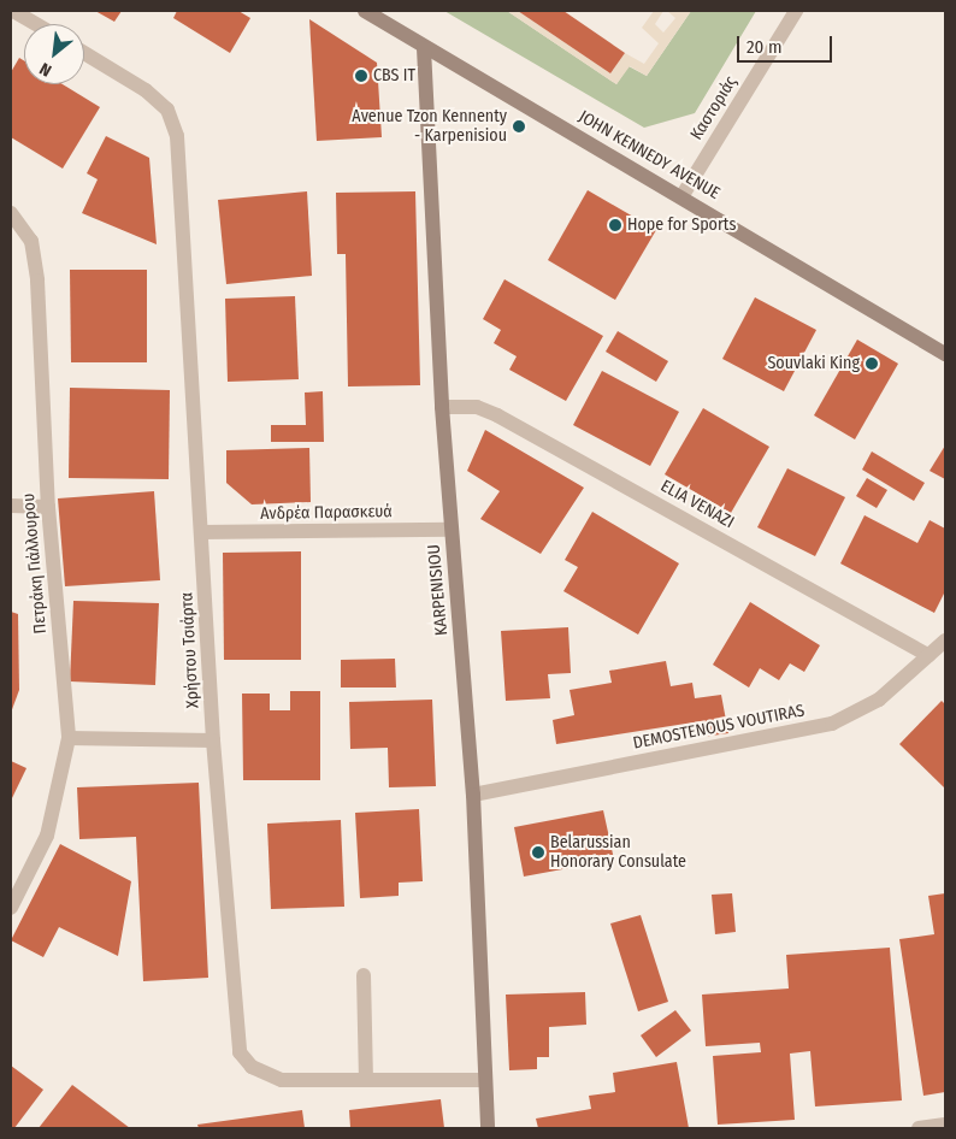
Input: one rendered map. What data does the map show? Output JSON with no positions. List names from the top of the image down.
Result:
{
  "streets": {
    "street": [
      "Καστοριάς",
      "JOHN KENNEDY AVENUE",
      "ELIA VENAZI",
      "Ανδρέα Παρασκευά",
      "Πετράκη Γιάλλουρου",
      "KARPENISIOU",
      "Χρήστου Τσιάρτα",
      "DEMOSTENOUS VOUTIRAS"
    ]
  },
  "crossings": [
    ["Καστοριάς", "JOHN KENNEDY AVENUE"],
    ["JOHN KENNEDY AVENUE", "KARPENISIOU"],
    ["ELIA VENAZI", "KARPENISIOU"],
    ["ELIA VENAZI", "DEMOSTENOUS VOUTIRAS"],
    ["Ανδρέα Παρασκευά", "KARPENISIOU"],
    ["Ανδρέα Παρασκευά", "Χρήστου Τσιάρτα"],
    ["KARPENISIOU", "Χρήστου Τσιάρτα"],
    ["KARPENISIOU", "DEMOSTENOUS VOUTIRAS"]
  ],
  "places": [
    "CBS IT",
    "Avenue Tzon Kennenty - Karpenisiou",
    "Hope for Sports",
    "Souvlaki King",
    "Belarussian Honorary Consulate"
  ],
  "scale_bar": "20 m",
  "north": "bottom left"
}
